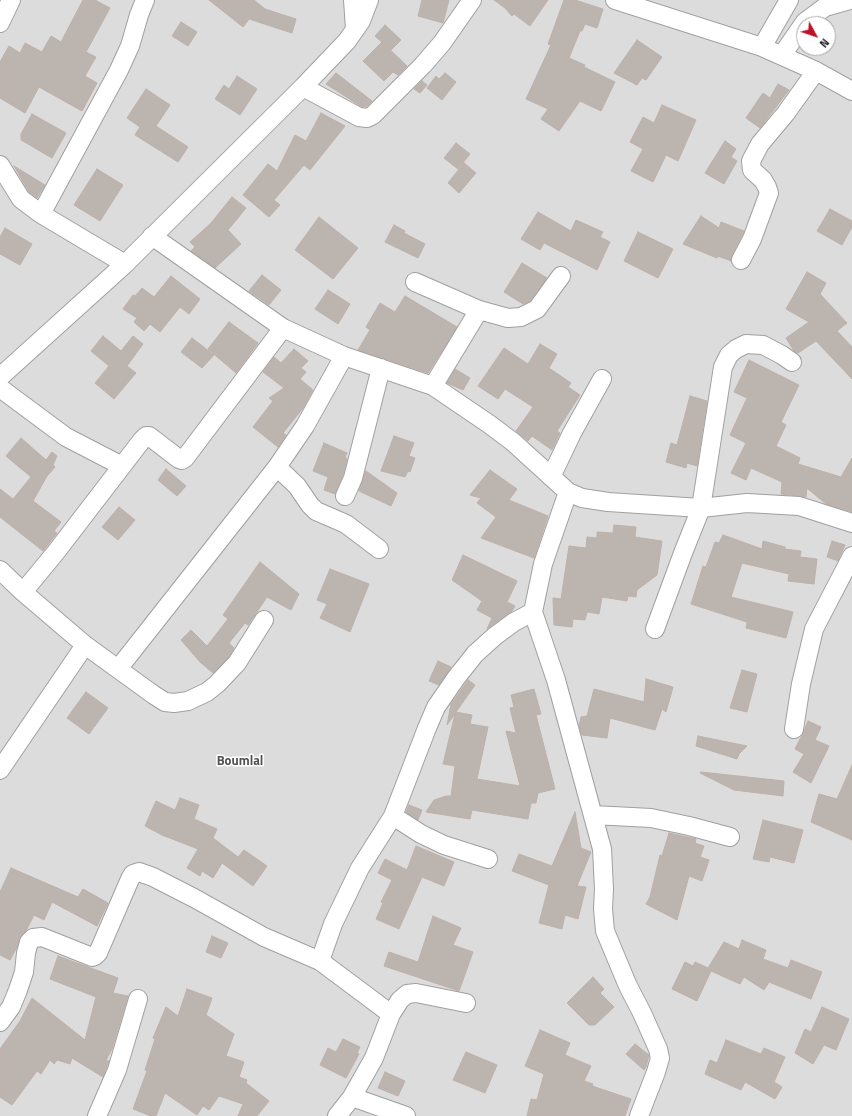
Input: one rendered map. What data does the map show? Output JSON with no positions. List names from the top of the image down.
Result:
{
  "districts": ["Boumlal"],
  "north": "bottom right"
}
